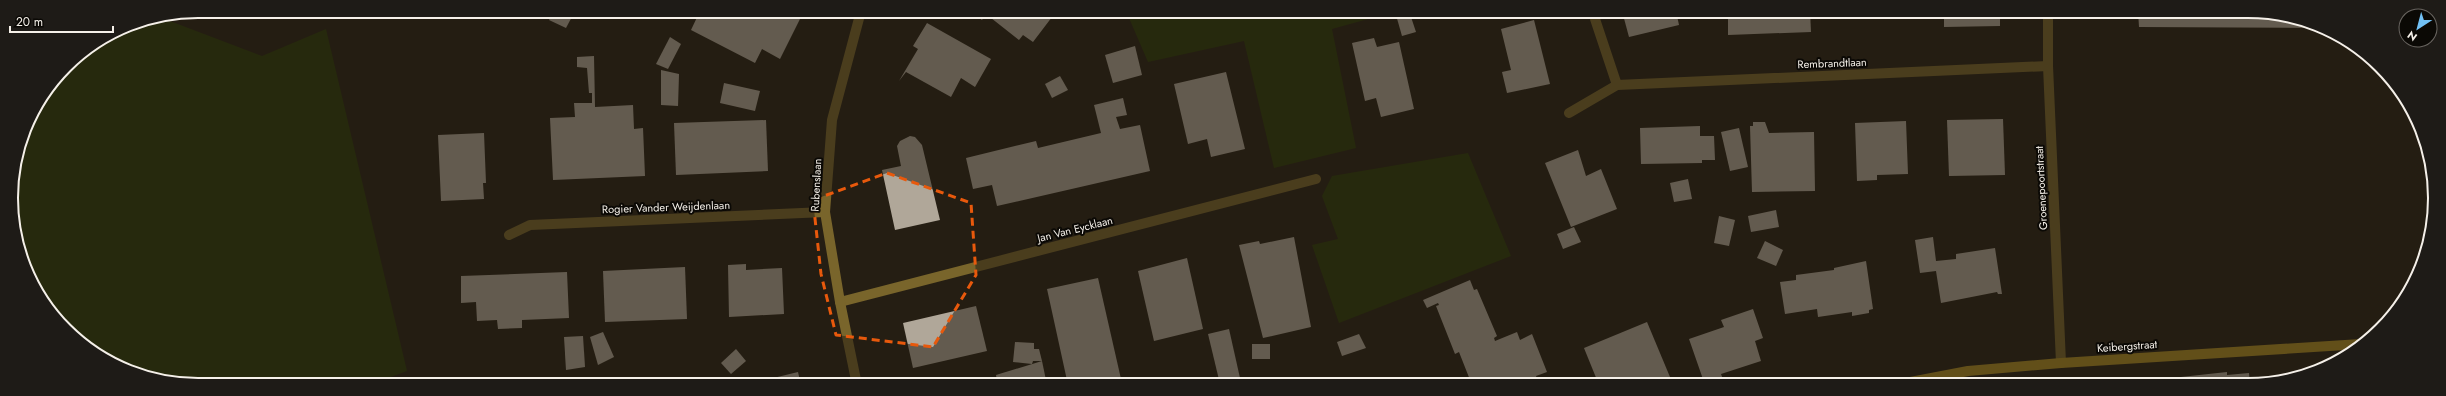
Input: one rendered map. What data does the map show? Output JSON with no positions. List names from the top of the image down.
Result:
{
  "streets": {
    "street": [
      "Rembrandtlaan",
      "Rubenslaan",
      "Groenepoortstraat",
      "Rogier Vander Weijdenlaan",
      "Jan Van Eycklaan",
      "Keibergstraat"
    ]
  },
  "crossings": [
    ["Rembrandtlaan", "Groenepoortstraat"],
    ["Rubenslaan", "Rogier Vander Weijdenlaan"],
    ["Rubenslaan", "Jan Van Eycklaan"],
    ["Groenepoortstraat", "Keibergstraat"]
  ],
  "scale_bar": "20 m",
  "north": "bottom left"
}
